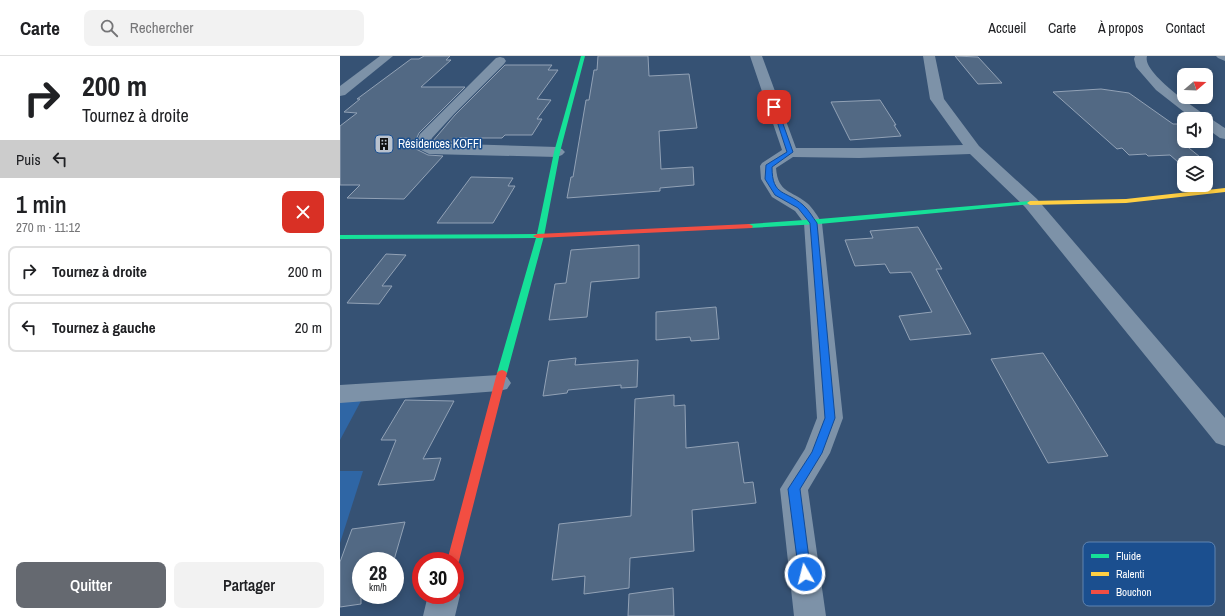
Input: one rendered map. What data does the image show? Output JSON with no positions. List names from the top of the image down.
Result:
{
  "places": {
    "building": ["Résidences KOFFI"]
  },
  "legend": ["Fluide", "Ralenti", "Bouchon"],
  "north": "right",
  "page": {
    "header": "Carte",
    "search": "Rechercher",
    "nav": [
      "Accueil",
      "Carte",
      "À propos",
      "Contact"
    ],
    "turn": ["200 m", "Tournez à droite"],
    "then": "Puis",
    "heading": ["1 min", "270 m · 11:12"],
    "list": [
      {
        "name": "Tournez à droite",
        "value": "200 m"
      },
      {
        "name": "Tournez à gauche",
        "value": "20 m"
      }
    ],
    "speed": "28 km/h",
    "limit": "30",
    "buttons": ["Quitter", "Partager"]
  }
}
